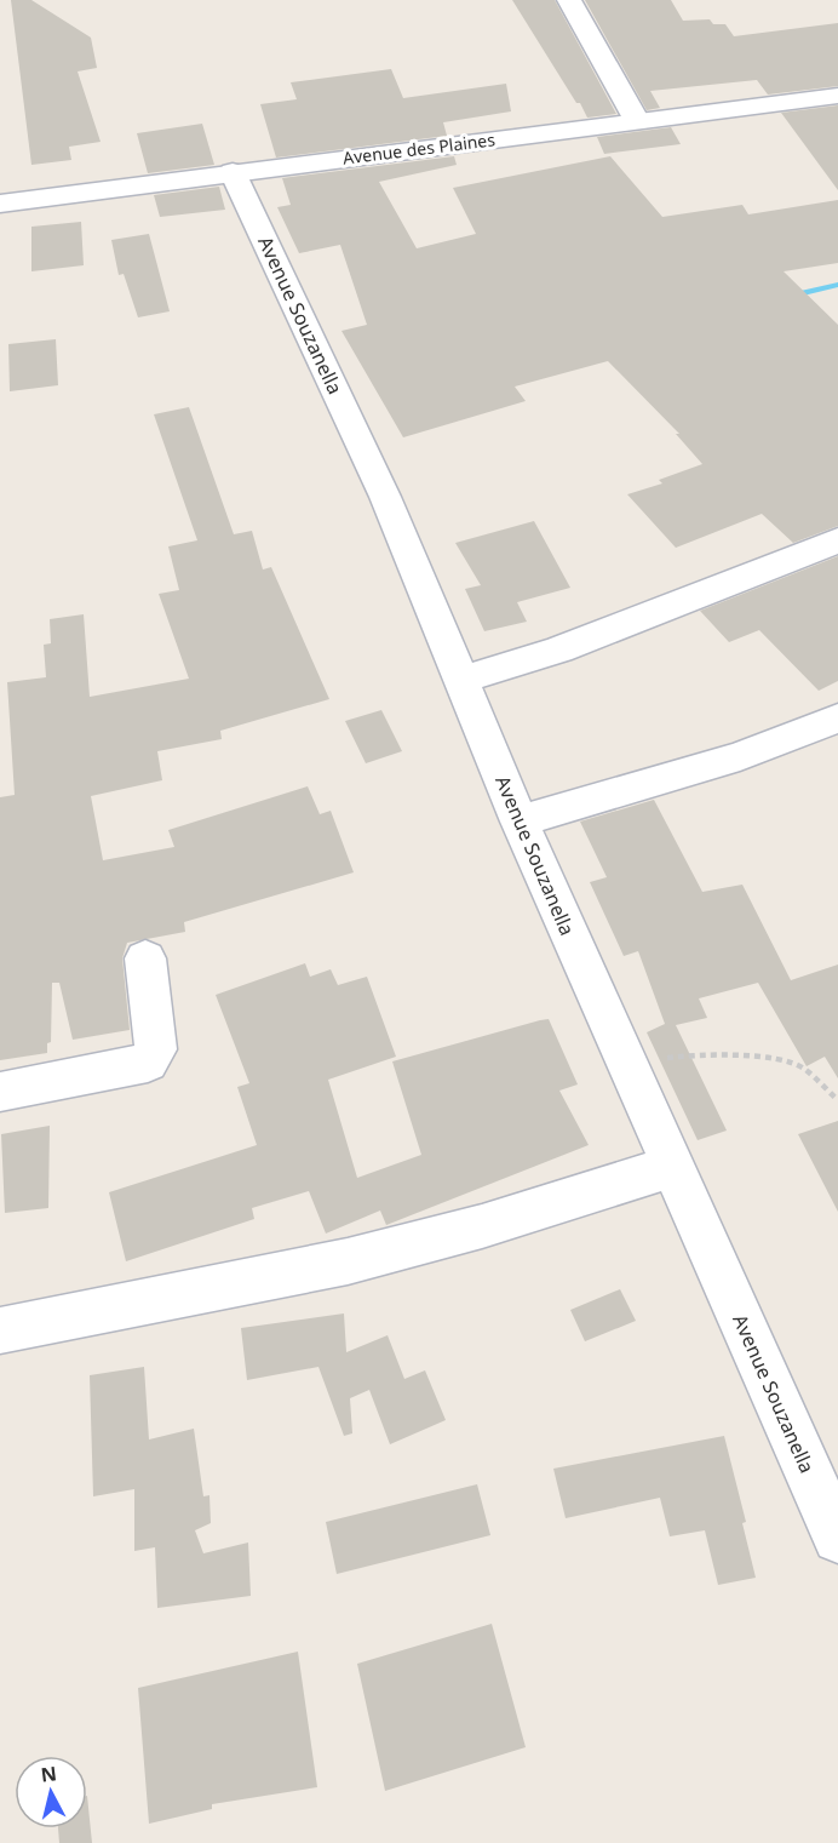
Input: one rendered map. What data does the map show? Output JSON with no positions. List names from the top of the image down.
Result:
{
  "streets": {
    "street": ["Avenue des Plaines", "Avenue Souzanella"]
  },
  "crossings": [
    ["Avenue des Plaines", "Avenue Souzanella"]
  ],
  "north": "top"
}
